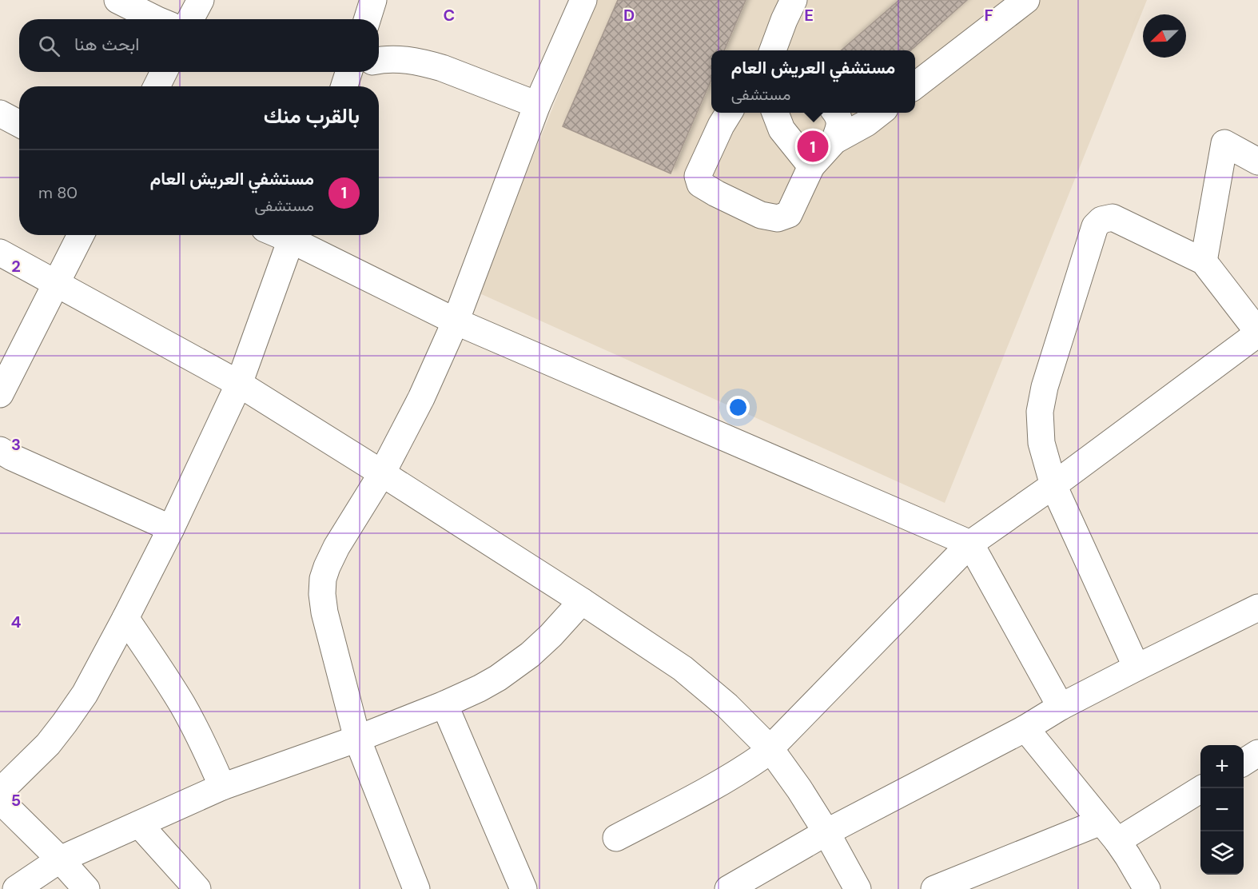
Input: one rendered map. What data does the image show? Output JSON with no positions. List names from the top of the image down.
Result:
{
  "north": "bottom left",
  "page": {
    "search": "ابحث هنا",
    "popup": ["مستشفي العريش العام", "مستشفى"],
    "heading": "بالقرب منك",
    "pins": "1",
    "list": [
      {
        "mark": "1",
        "name": "مستشفي العريش العام",
        "note": "مستشفى",
        "value": "80 m"
      }
    ],
    "map_buttons": ["+", "−"]
  },
  "grid": {
    "columns": [
      "C",
      "D",
      "E",
      "F"
    ],
    "rows": [
      "2",
      "3",
      "4",
      "5"
    ]
  }
}
